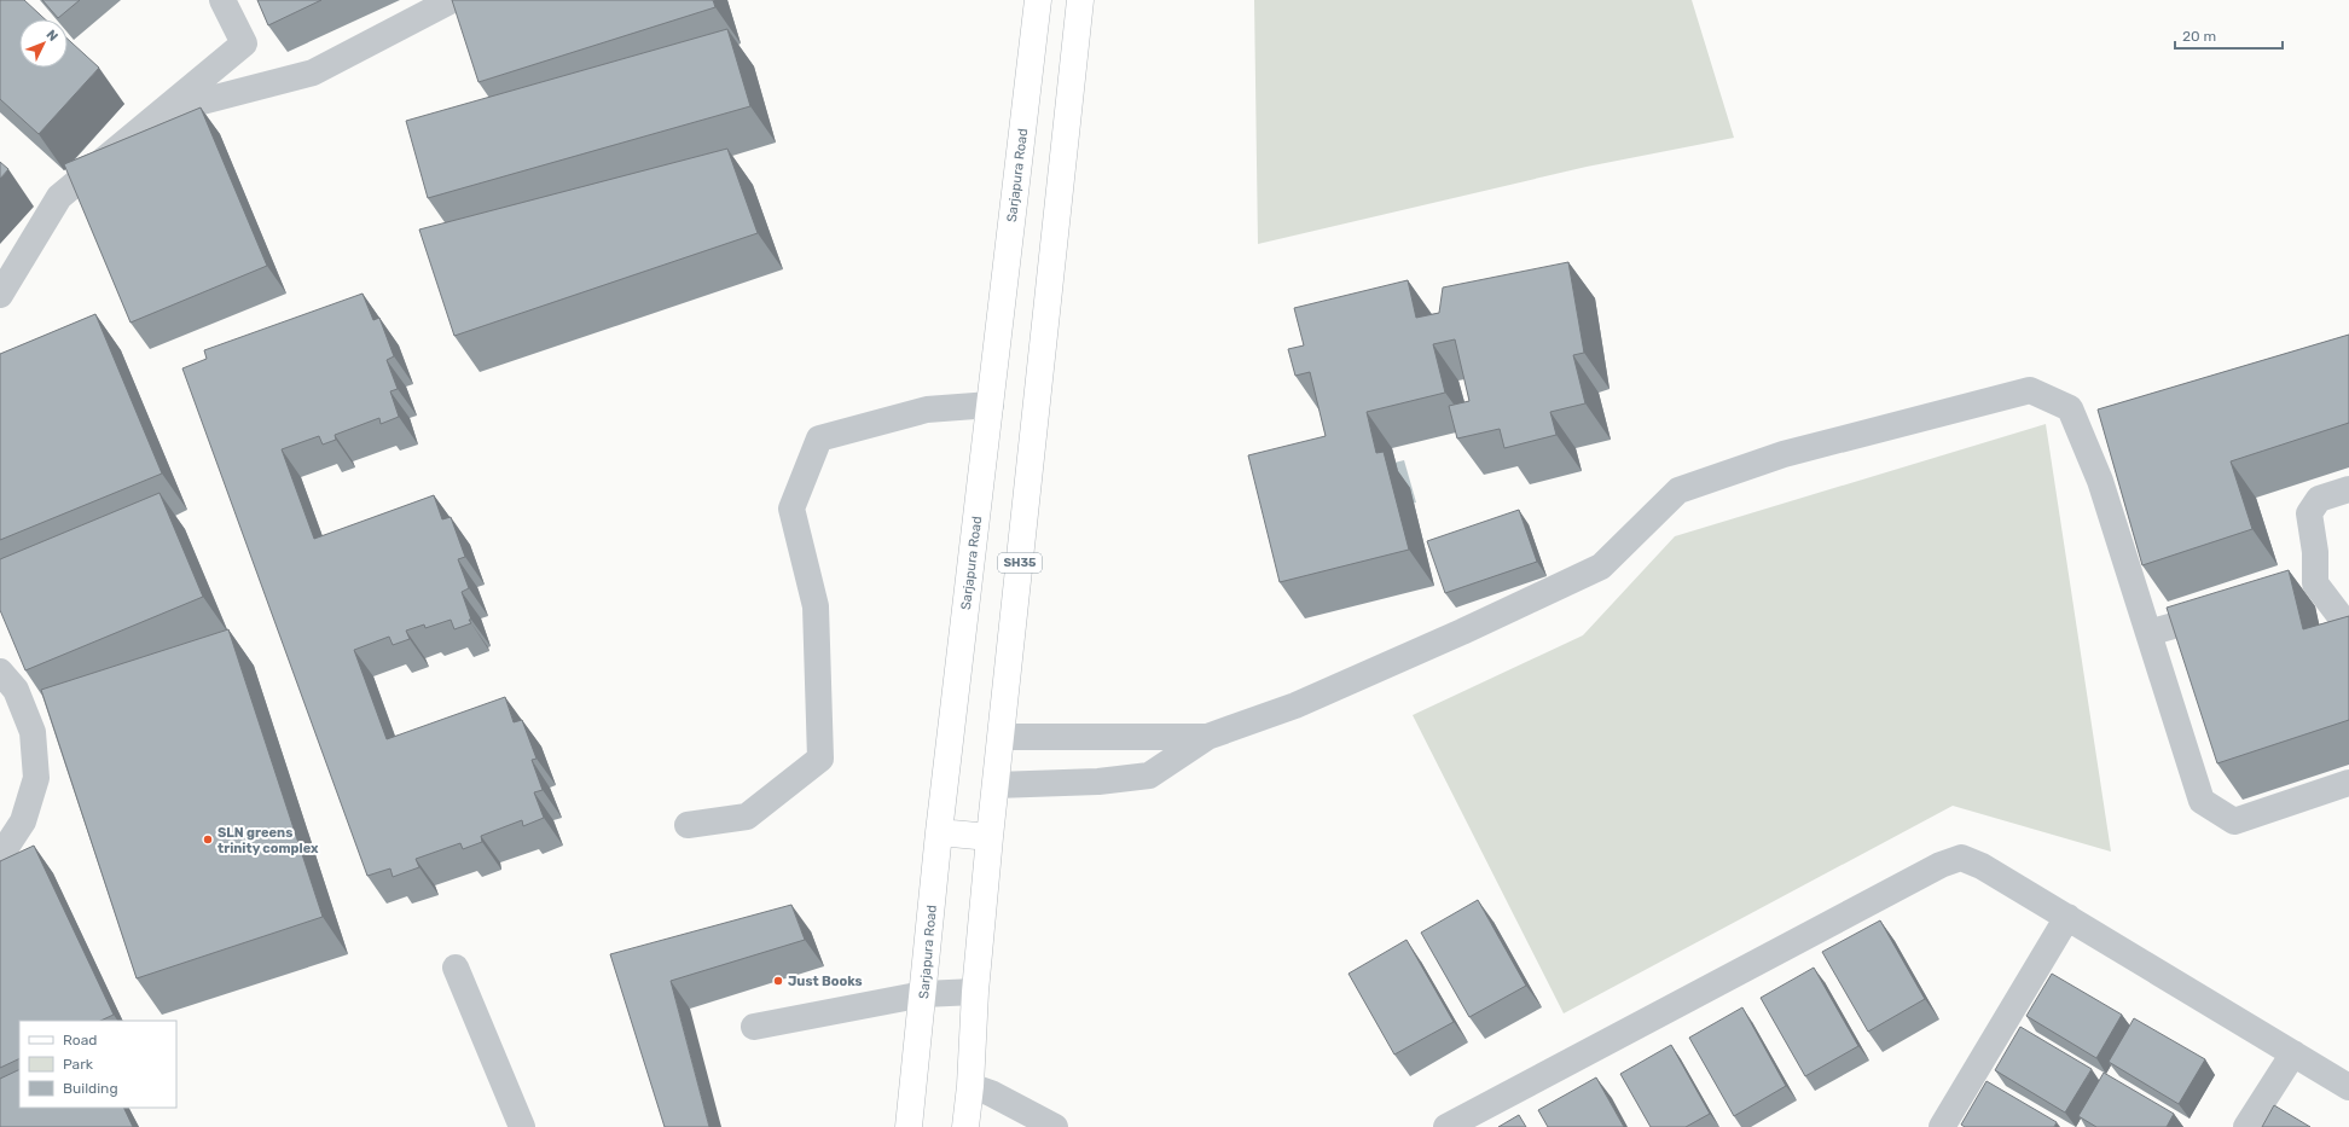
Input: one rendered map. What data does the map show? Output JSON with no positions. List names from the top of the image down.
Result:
{
  "streets": {
    "main road": ["Sarjapura Road", "SH35"]
  },
  "places": ["SLN greens trinity complex", "Just Books"],
  "legend": ["Road", "Park", "Building"],
  "scale_bar": "20 m",
  "north": "top right"
}
